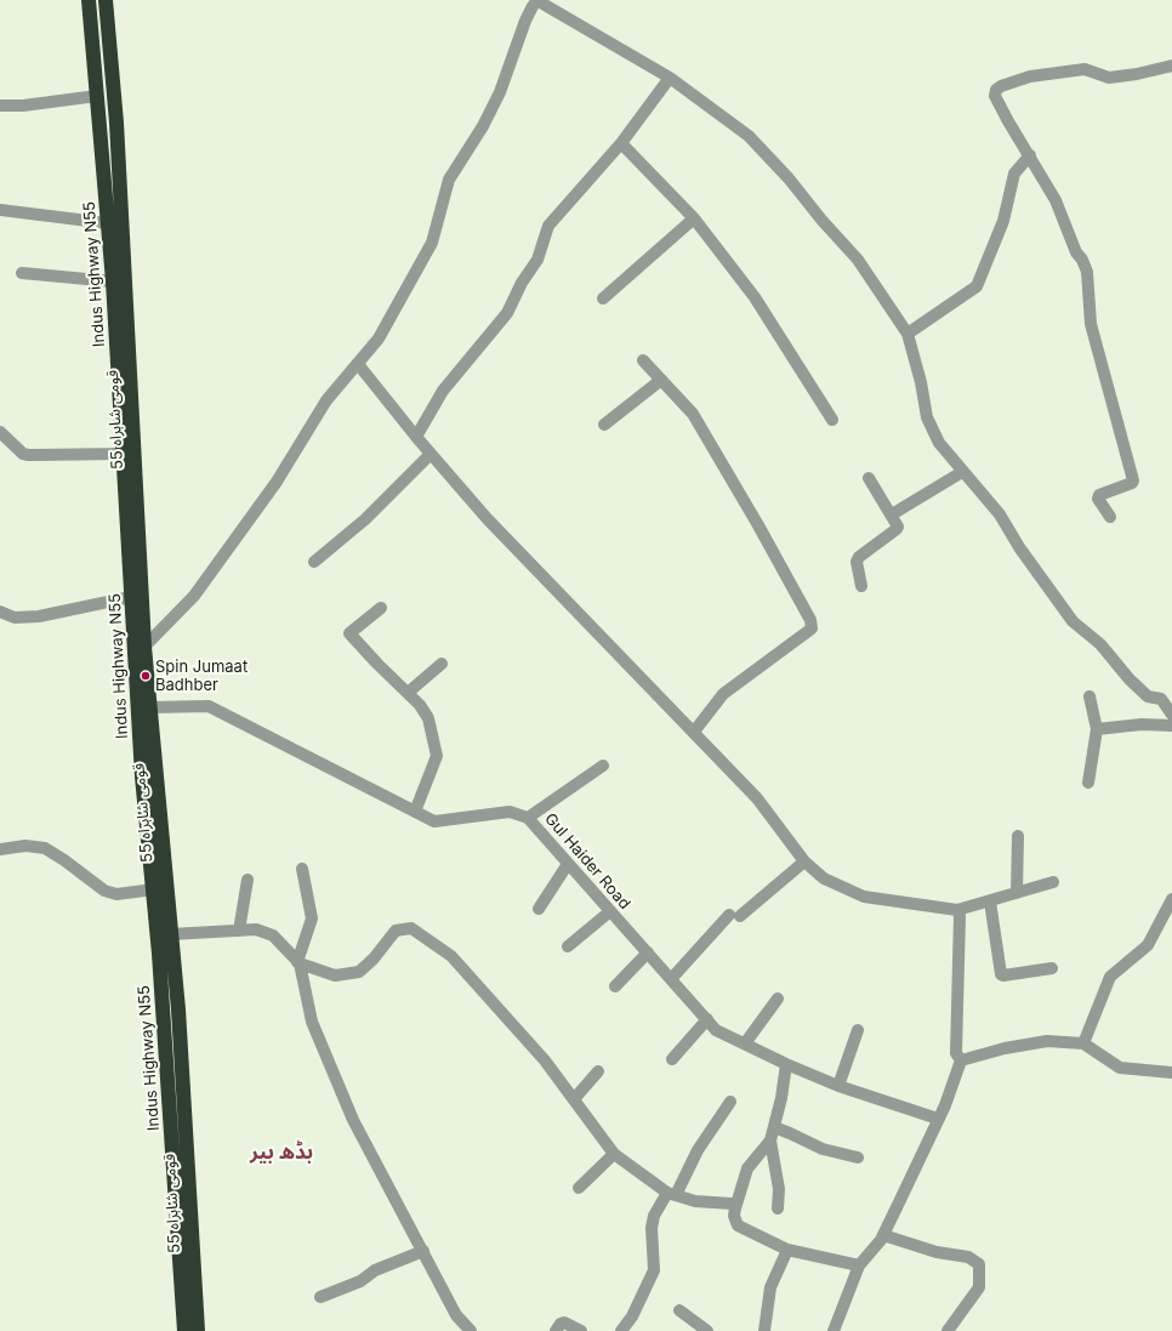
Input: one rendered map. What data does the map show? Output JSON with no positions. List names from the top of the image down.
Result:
{
  "streets": {
    "highway": ["Indus Highway N55", "قومی شاہراہ 55"],
    "street": ["Gul Haider Road"]
  },
  "crossings": [
    ["قومی شاہراہ 55", "Gul Haider Road"]
  ],
  "districts": ["بڈھ بیر"],
  "places": ["Spin Jumaat Badhber"]
}
